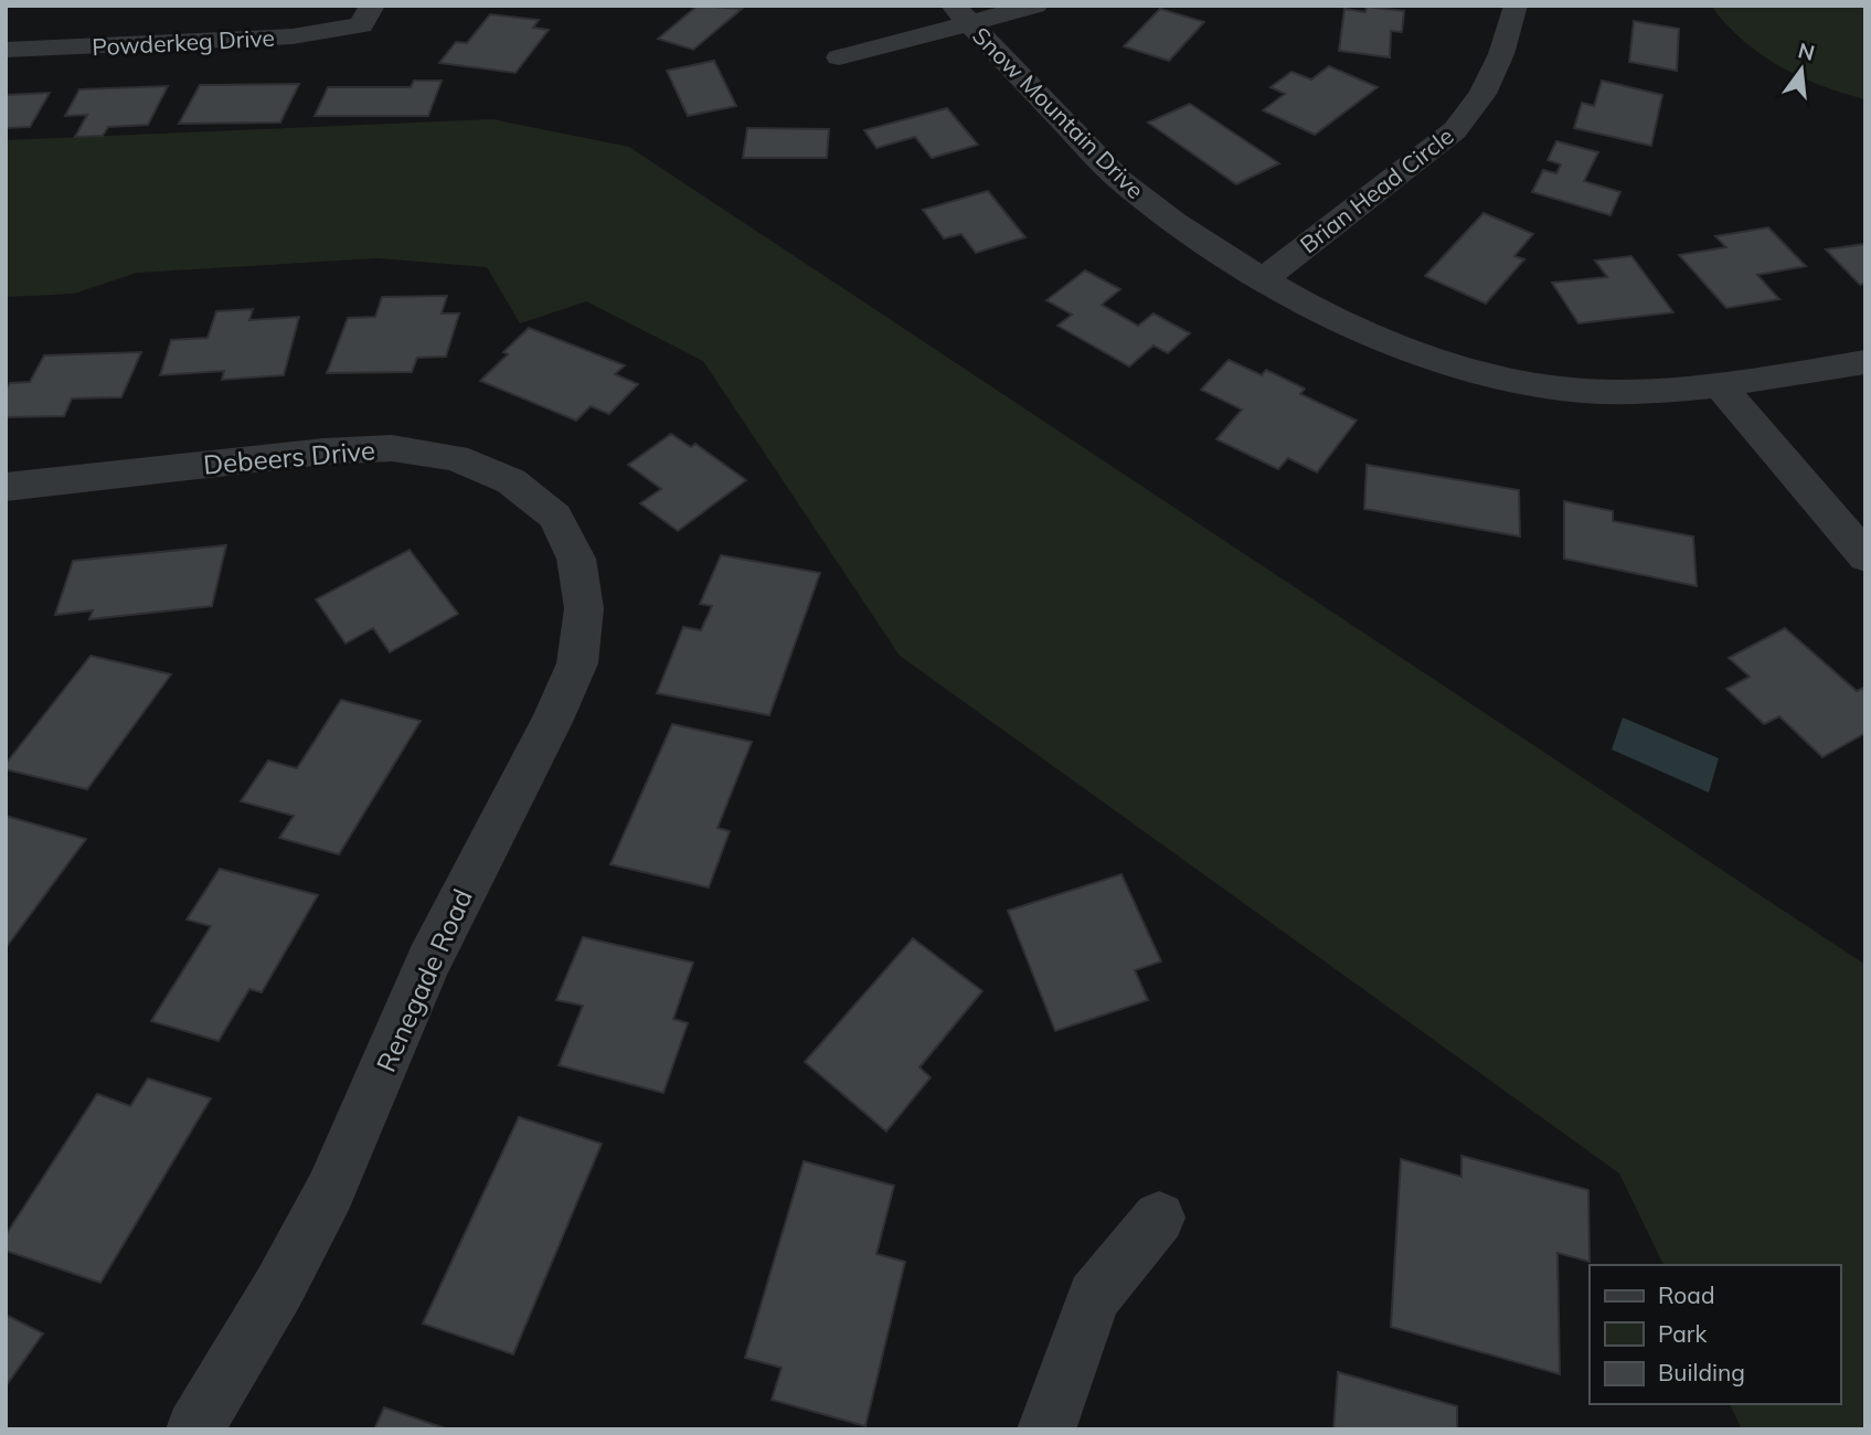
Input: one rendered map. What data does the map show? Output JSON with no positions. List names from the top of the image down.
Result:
{
  "streets": {
    "street": [
      "Powderkeg Drive",
      "Snow Mountain Drive",
      "Brian Head Circle",
      "Debeers Drive",
      "Renegade Road"
    ]
  },
  "crossings": [
    ["Snow Mountain Drive", "Brian Head Circle"],
    ["Debeers Drive", "Renegade Road"]
  ],
  "legend": ["Road", "Park", "Building"],
  "north": "top"
}
